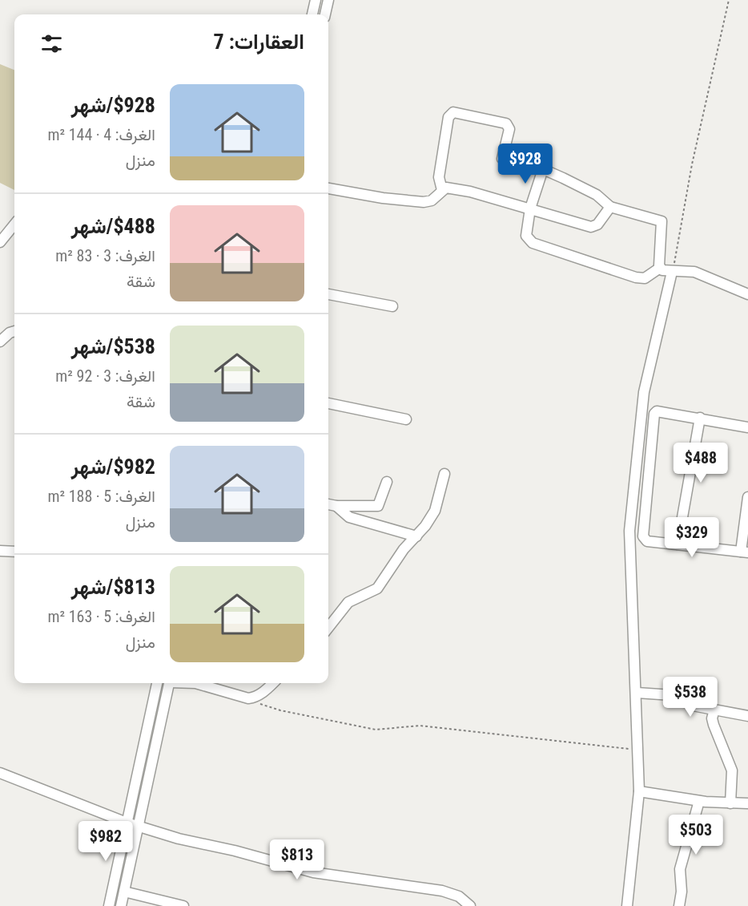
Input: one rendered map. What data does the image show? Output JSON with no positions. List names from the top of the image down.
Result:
{
  "page": {
    "heading": "العقارات: 7",
    "list": [
      {
        "name": "$928/شهر",
        "note": "الغرف: 4 · 144 m² · منزل"
      },
      {
        "name": "$488/شهر",
        "note": "الغرف: 3 · 83 m² · شقة"
      },
      {
        "name": "$538/شهر",
        "note": "الغرف: 3 · 92 m² · شقة"
      },
      {
        "name": "$982/شهر",
        "note": "الغرف: 5 · 188 m² · منزل"
      },
      {
        "name": "$813/شهر",
        "note": "الغرف: 5 · 163 m² · منزل"
      }
    ],
    "price": [
      "$928",
      "$488",
      "$329",
      "$538",
      "$503",
      "$982",
      "$813"
    ]
  }
}
